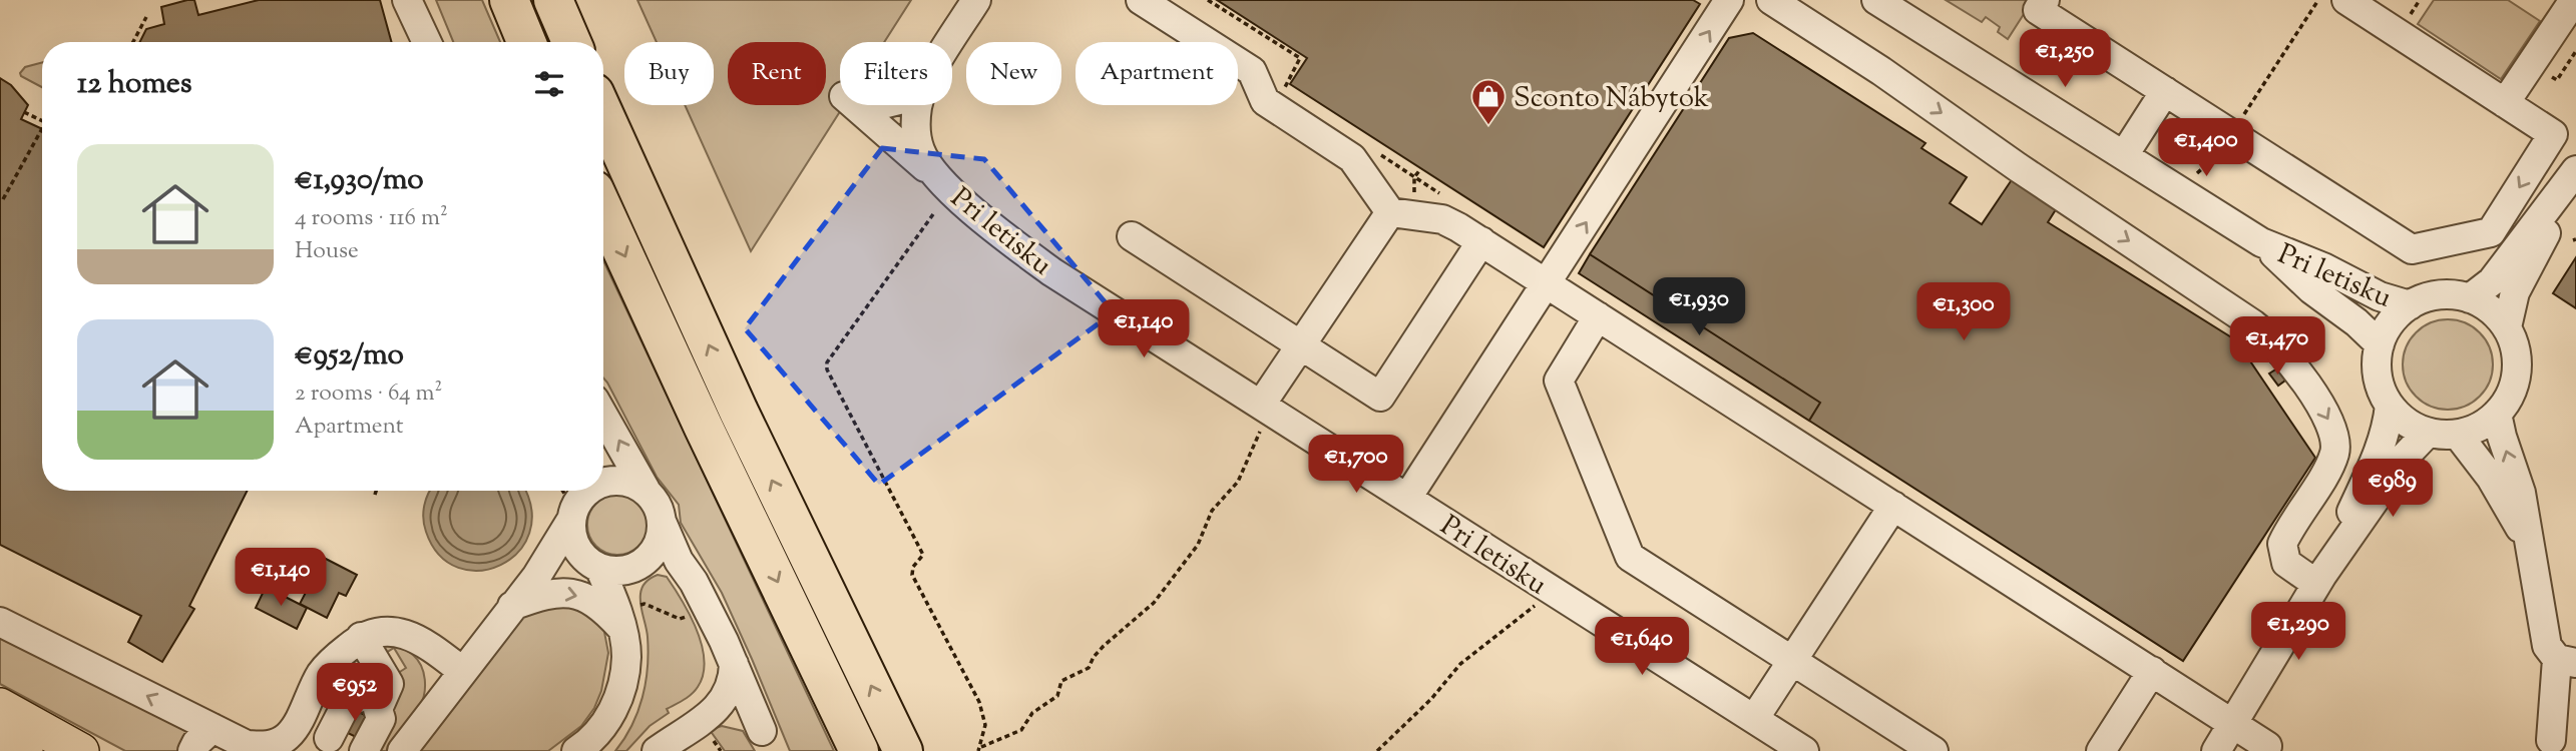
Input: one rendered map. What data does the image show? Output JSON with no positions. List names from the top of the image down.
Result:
{
  "streets": {
    "street": ["Pri letisku"]
  },
  "places": {
    "shop": ["Sconto Nábytok"]
  },
  "page": {
    "price": [
      "€1,250",
      "€1,400",
      "€1,930",
      "€1,300",
      "€1,140",
      "€1,470",
      "€1,700",
      "€989",
      "€1,140",
      "€1,290",
      "€1,640",
      "€952"
    ],
    "chip": [
      "Buy",
      "Rent",
      "Filters",
      "New",
      "Apartment"
    ],
    "heading": "12 homes",
    "list": [
      {
        "name": "€1,930/mo",
        "note": "4 rooms · 116 m² · House"
      },
      {
        "name": "€952/mo",
        "note": "2 rooms · 64 m² · Apartment"
      }
    ]
  }
}
